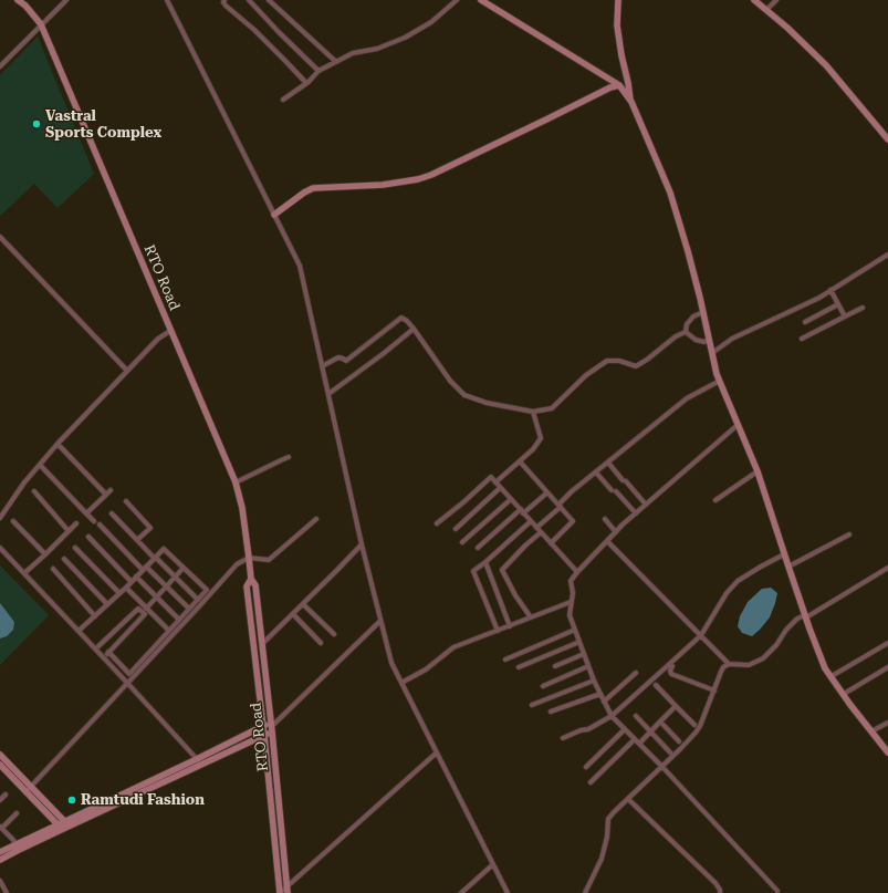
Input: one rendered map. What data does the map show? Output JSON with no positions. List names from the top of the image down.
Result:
{
  "streets": {
    "street": ["RTO Road"]
  },
  "places": ["Vastral Sports Complex", "Ramtudi Fashion"]
}
